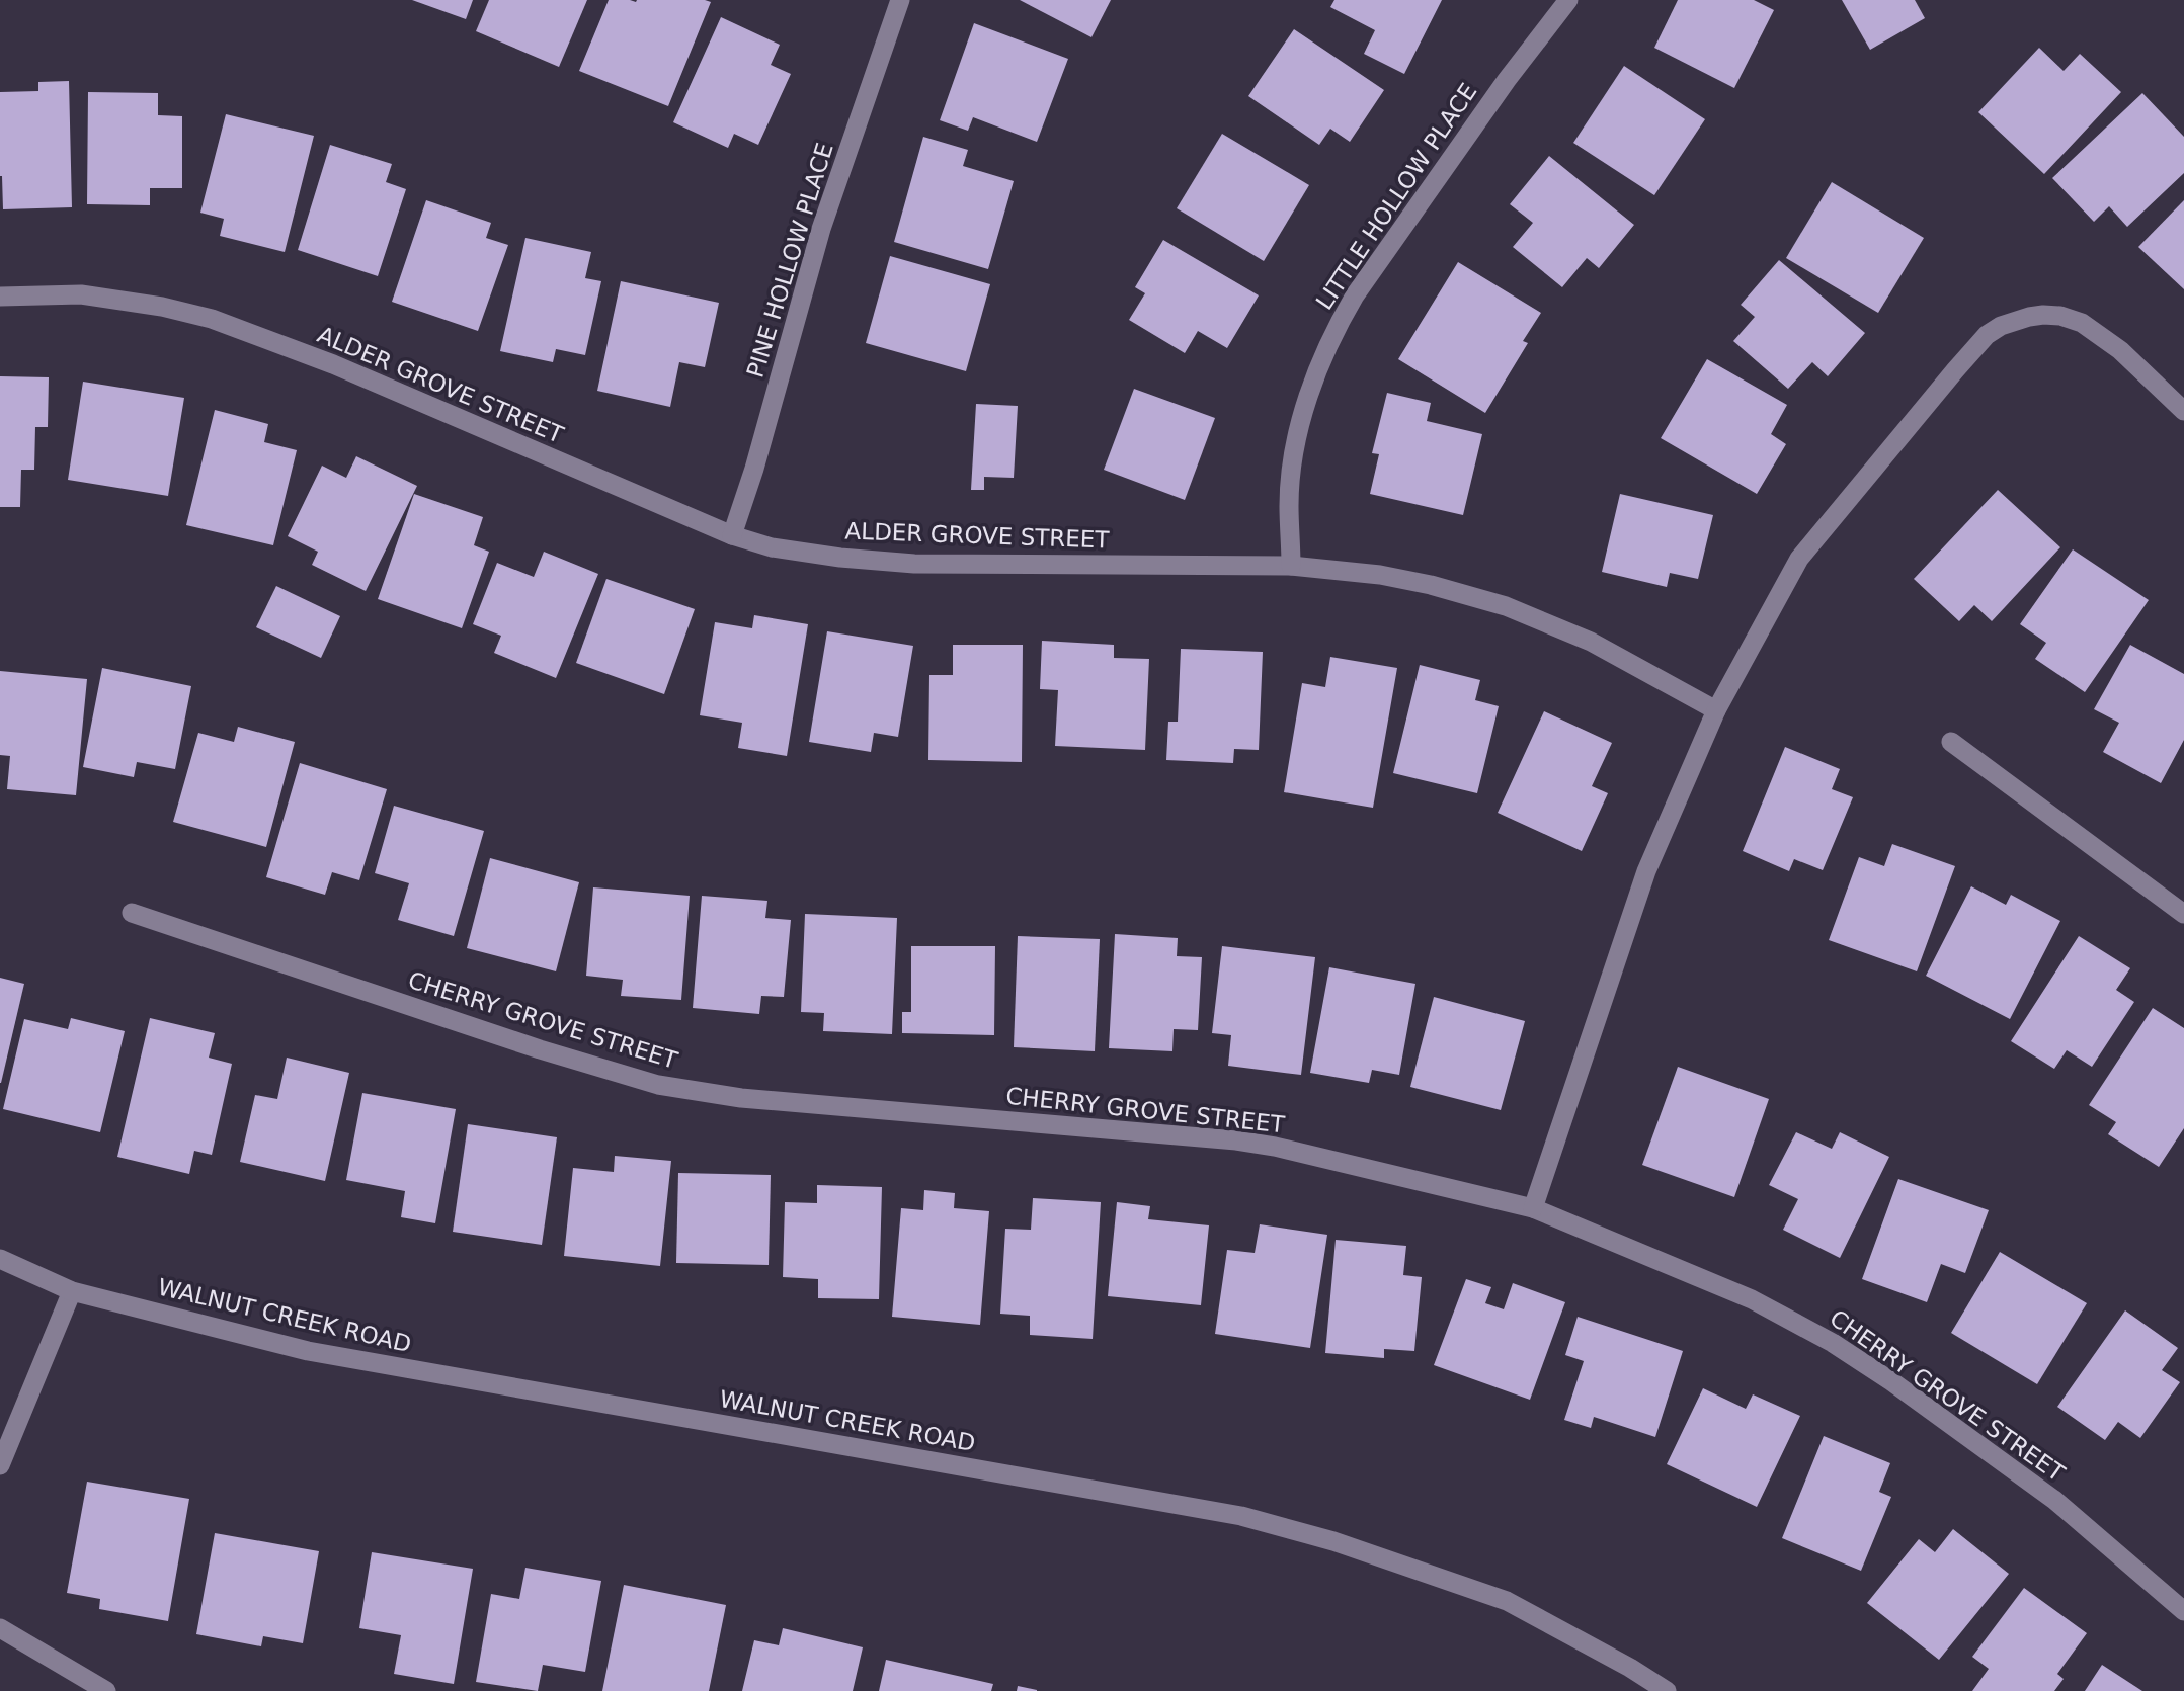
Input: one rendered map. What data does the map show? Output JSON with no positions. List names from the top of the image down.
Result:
{
  "streets": {
    "street": [
      "LITTLE HOLLOW PLACE",
      "PINE HOLLOW PLACE",
      "ALDER GROVE STREET",
      "CHERRY GROVE STREET",
      "WALNUT CREEK ROAD"
    ]
  },
  "crossings": [
    ["LITTLE HOLLOW PLACE", "ALDER GROVE STREET"],
    ["PINE HOLLOW PLACE", "ALDER GROVE STREET"]
  ]
}
